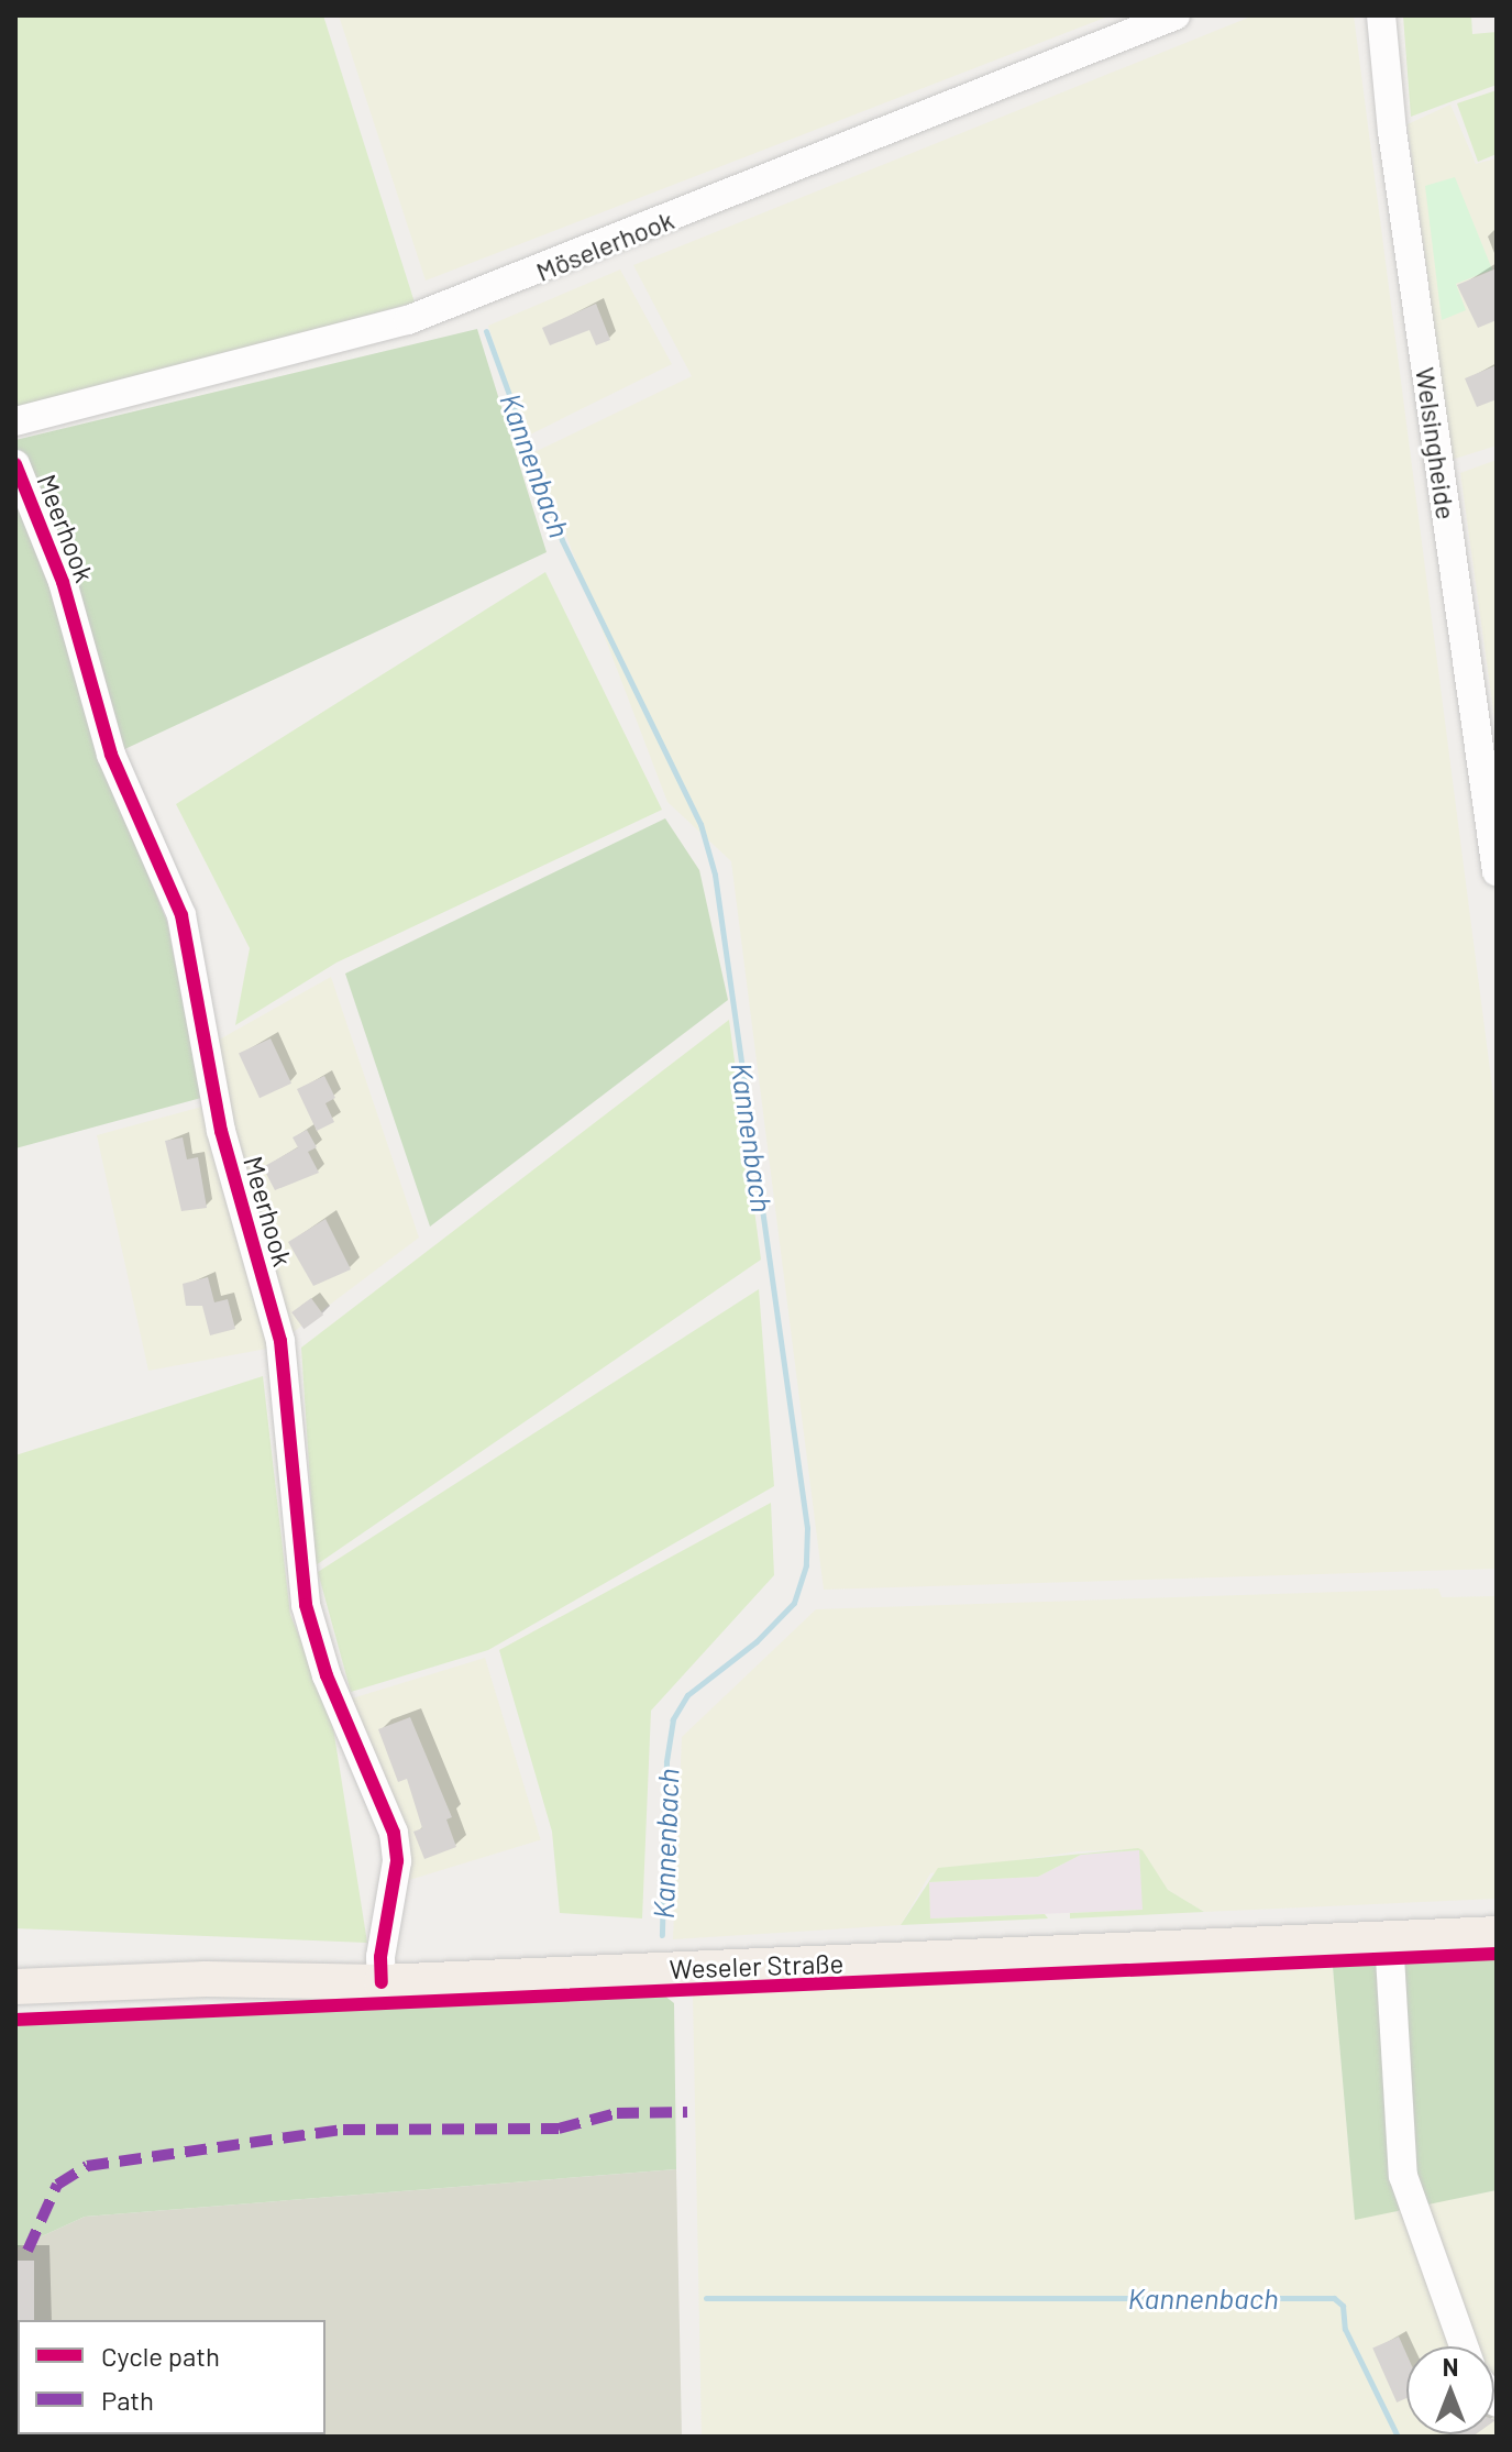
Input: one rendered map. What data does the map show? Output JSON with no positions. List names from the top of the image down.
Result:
{
  "streets": {
    "main road": ["Weseler Straße"],
    "street": ["Möselerhook", "Welsingheide", "Meerhook"]
  },
  "crossings": [
    ["Meerhook", "Weseler Straße"]
  ],
  "water": ["Kannenbach"],
  "legend": ["Cycle path", "Path"],
  "north": "top"
}
